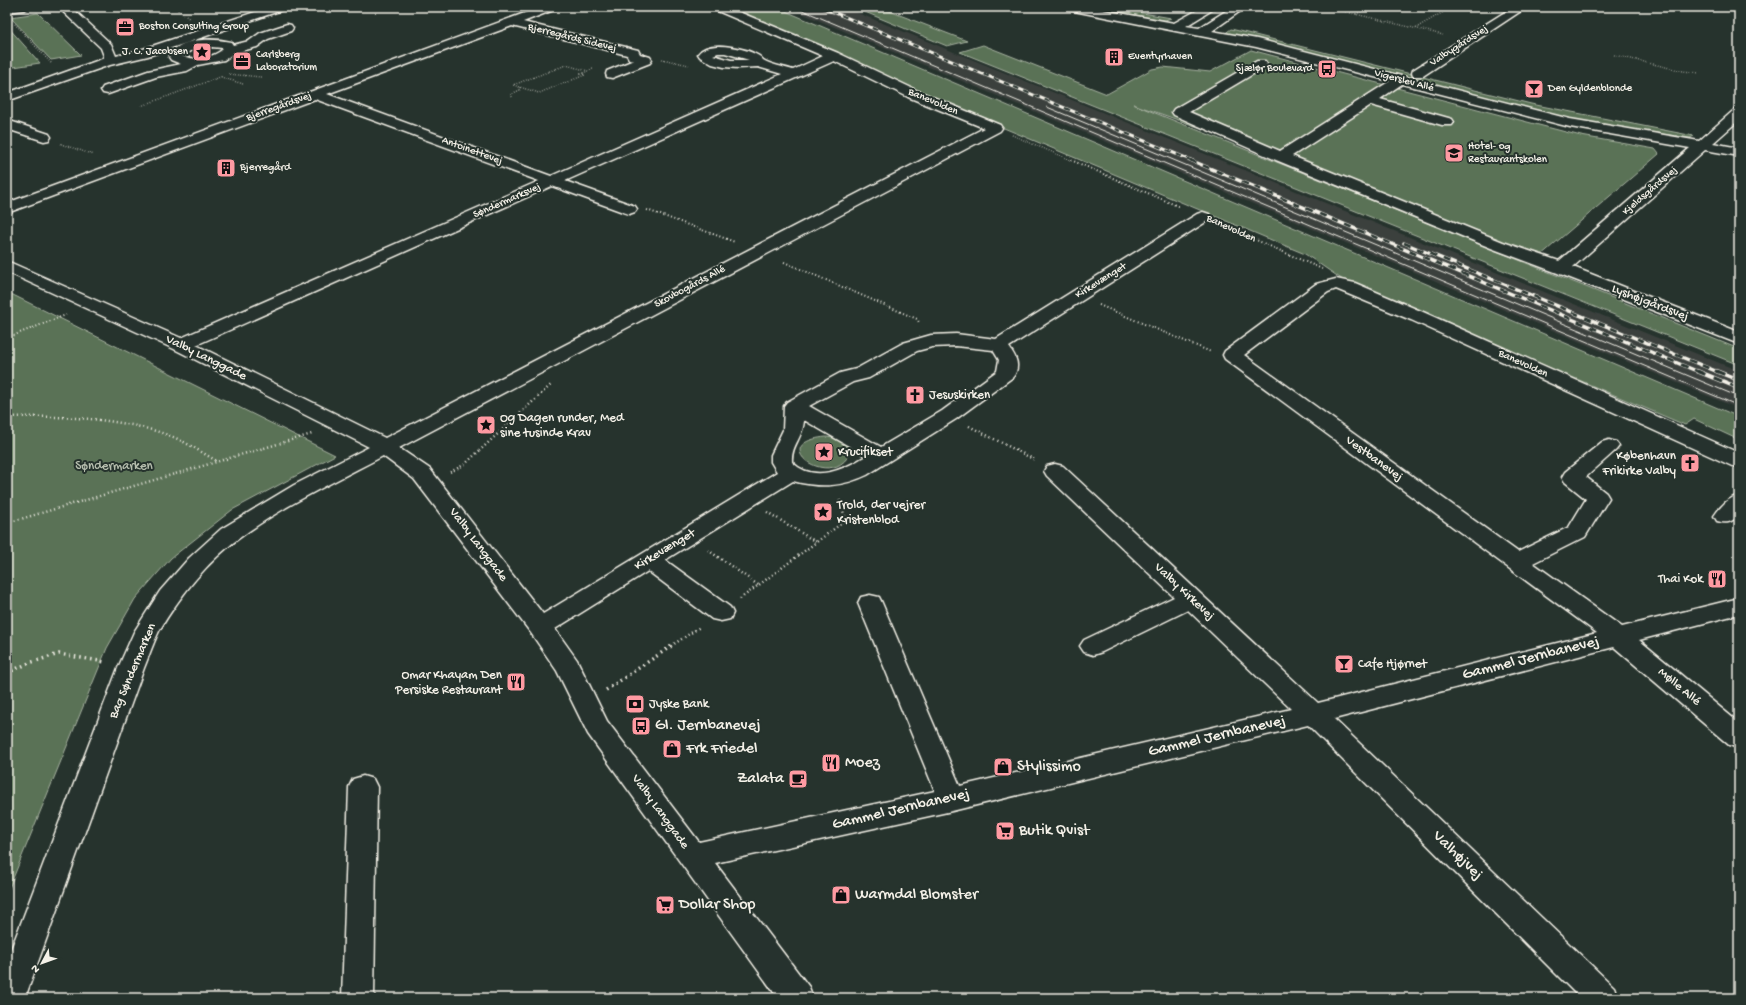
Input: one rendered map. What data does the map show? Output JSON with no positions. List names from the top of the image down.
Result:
{
  "streets": {
    "street": [
      "Bjerregårds Sidevej",
      "Valbygårdsvej",
      "Vigerslev Allé",
      "Banevolden",
      "Bjerregårdsvej",
      "Antoinettevej",
      "Kjeldsgårdsvej",
      "Søndermarksvej",
      "Kirkevænget",
      "Skovbogårds Allé",
      "Lyshøjgårdsvej",
      "Valby Langgade",
      "Vestbanevej",
      "Valby Kirkevej",
      "Gammel Jernbanevej",
      "Bag Søndermarken",
      "Mølle Allé",
      "Valhøjvej"
    ]
  },
  "crossings": [
    ["Bjerregårds Sidevej", "Bjerregårdsvej"],
    ["Valbygårdsvej", "Vigerslev Allé"],
    ["Vigerslev Allé", "Kjeldsgårdsvej"],
    ["Banevolden", "Søndermarksvej"],
    ["Banevolden", "Kirkevænget"],
    ["Banevolden", "Skovbogårds Allé"],
    ["Banevolden", "Vestbanevej"],
    ["Bjerregårdsvej", "Antoinettevej"],
    ["Antoinettevej", "Søndermarksvej"],
    ["Kjeldsgårdsvej", "Lyshøjgårdsvej"],
    ["Søndermarksvej", "Valby Langgade"],
    ["Kirkevænget", "Valby Langgade"],
    ["Skovbogårds Allé", "Valby Langgade"],
    ["Skovbogårds Allé", "Bag Søndermarken"],
    ["Valby Langgade", "Gammel Jernbanevej"],
    ["Valby Langgade", "Bag Søndermarken"],
    ["Vestbanevej", "Gammel Jernbanevej"],
    ["Vestbanevej", "Mølle Allé"],
    ["Valby Kirkevej", "Gammel Jernbanevej"],
    ["Valby Kirkevej", "Valhøjvej"],
    ["Gammel Jernbanevej", "Mølle Allé"],
    ["Gammel Jernbanevej", "Valhøjvej"]
  ],
  "parks": ["Søndermarken"],
  "places": {
    "office": ["Boston Consulting Group", "Carlsberg Laboratorium"],
    "place": [
      "J. C. Jacobsen",
      "Og Dagen runder, Med sine tusinde Krav",
      "Krucifikset",
      "Trold, der vejrer Kristenblod"
    ],
    "building": ["Eventyrhaven", "Bjerregård"],
    "bus stop": ["Sjælør Boulevard", "Gl. Jernbanevej"],
    "bar": ["Den Gyldenblonde", "Cafe Hjørnet"],
    "school or university": ["Hotel- og Restaurantskolen"],
    "church": ["Jesuskirken", "København Frikirke Valby"],
    "restaurant": ["Thai Kok", "Omar Khayam Den Persiske Restaurant", "Moez"],
    "bank": ["Jyske Bank"],
    "shop": ["Frk Friedel", "Stylissimo", "Warmdal Blomster"],
    "cafe": ["Zalata"],
    "supermarket": ["Butik Qvist", "Dollar Shop"]
  },
  "north": "bottom left"
}
